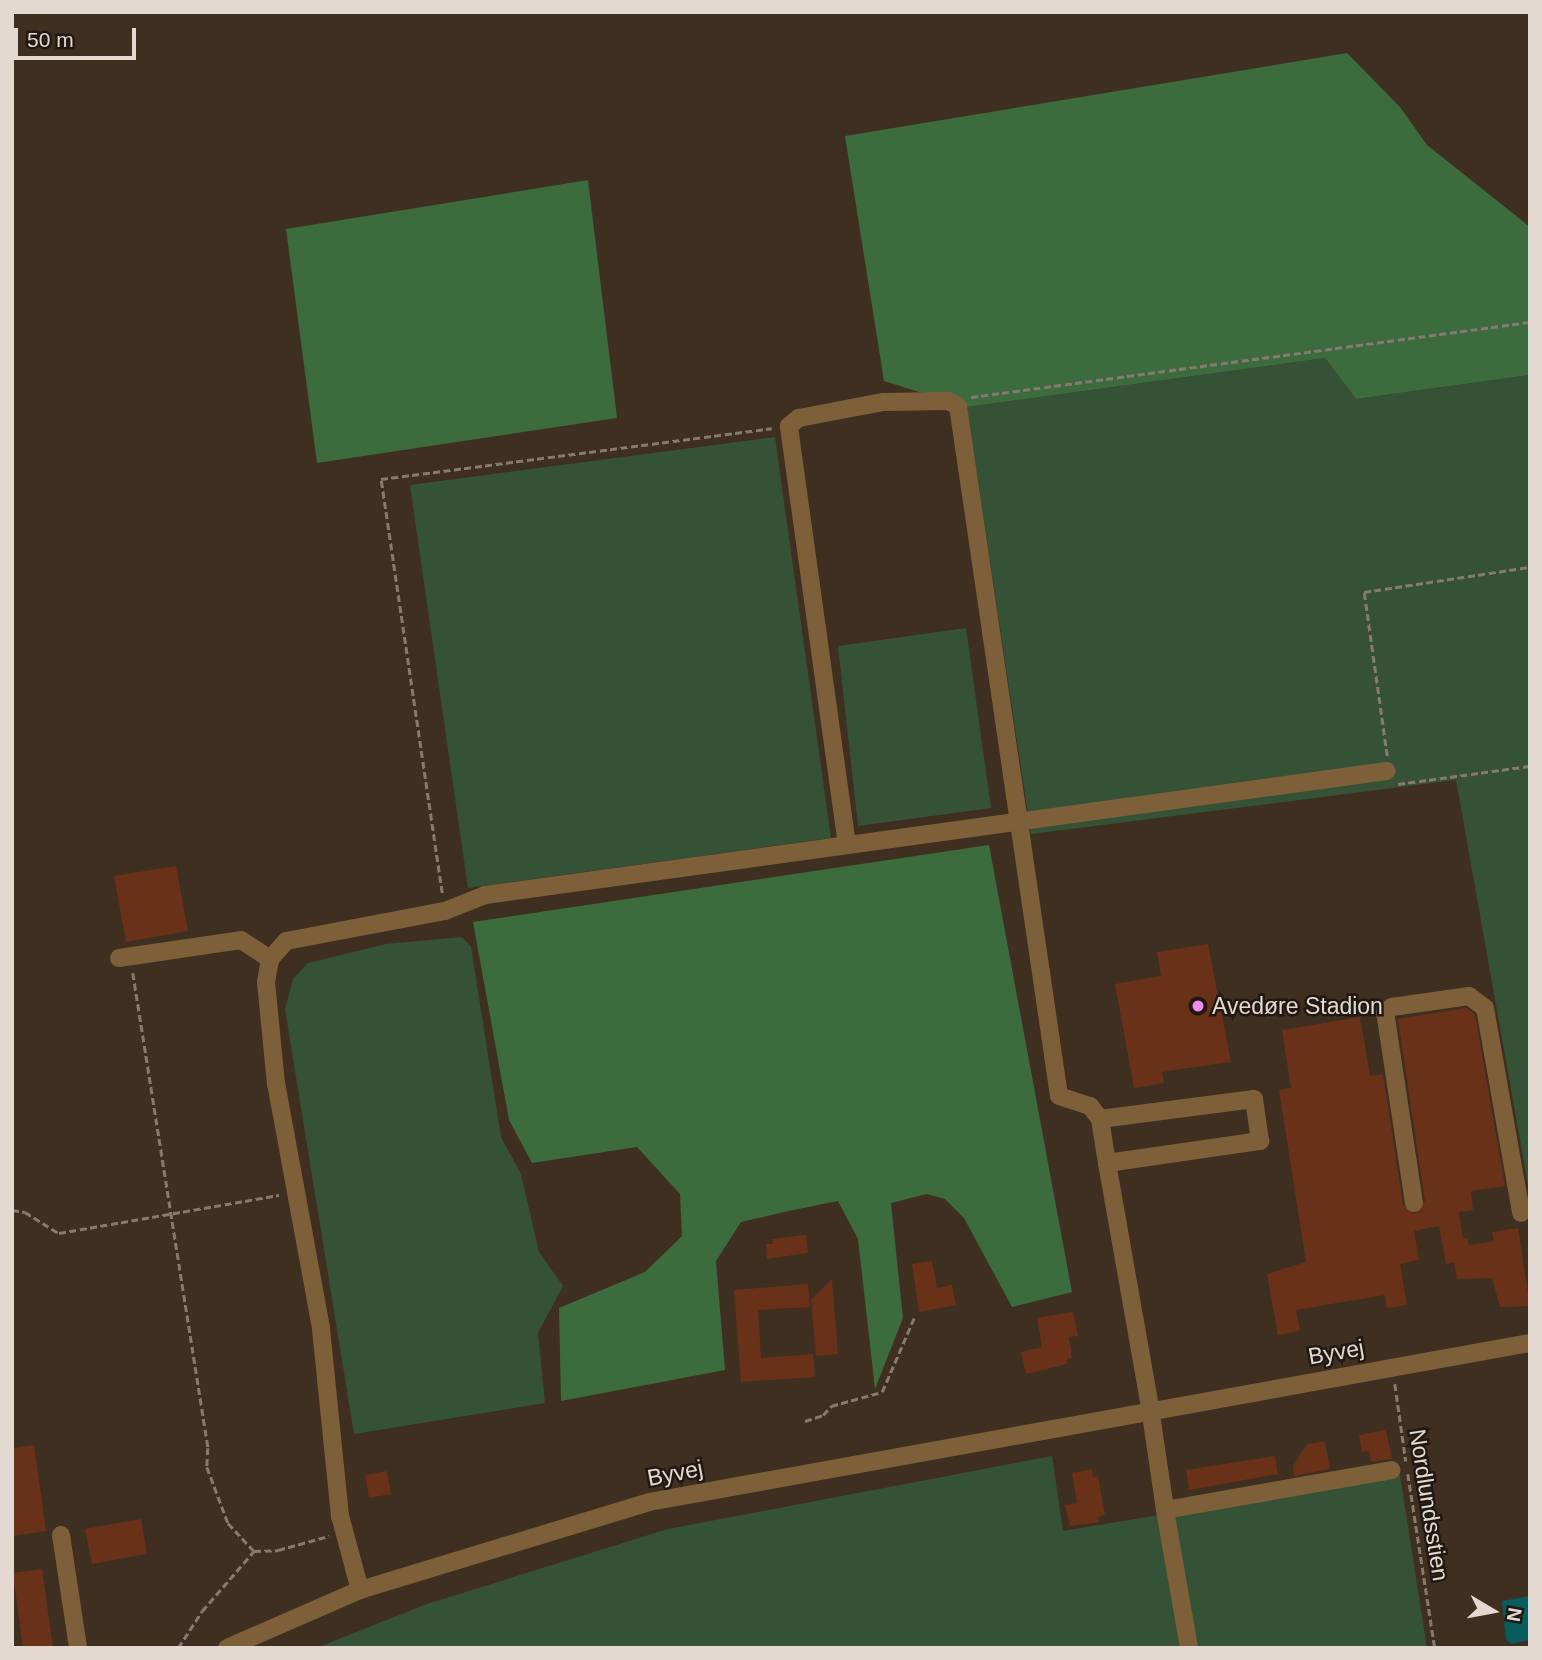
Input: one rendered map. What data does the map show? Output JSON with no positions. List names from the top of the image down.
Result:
{
  "streets": {
    "street": ["Byvej"],
    "path": ["Nordlundsstien"]
  },
  "crossings": [
    ["Byvej", "Nordlundsstien"]
  ],
  "places": ["Avedøre Stadion"],
  "scale_bar": "50 m",
  "north": "right"
}
